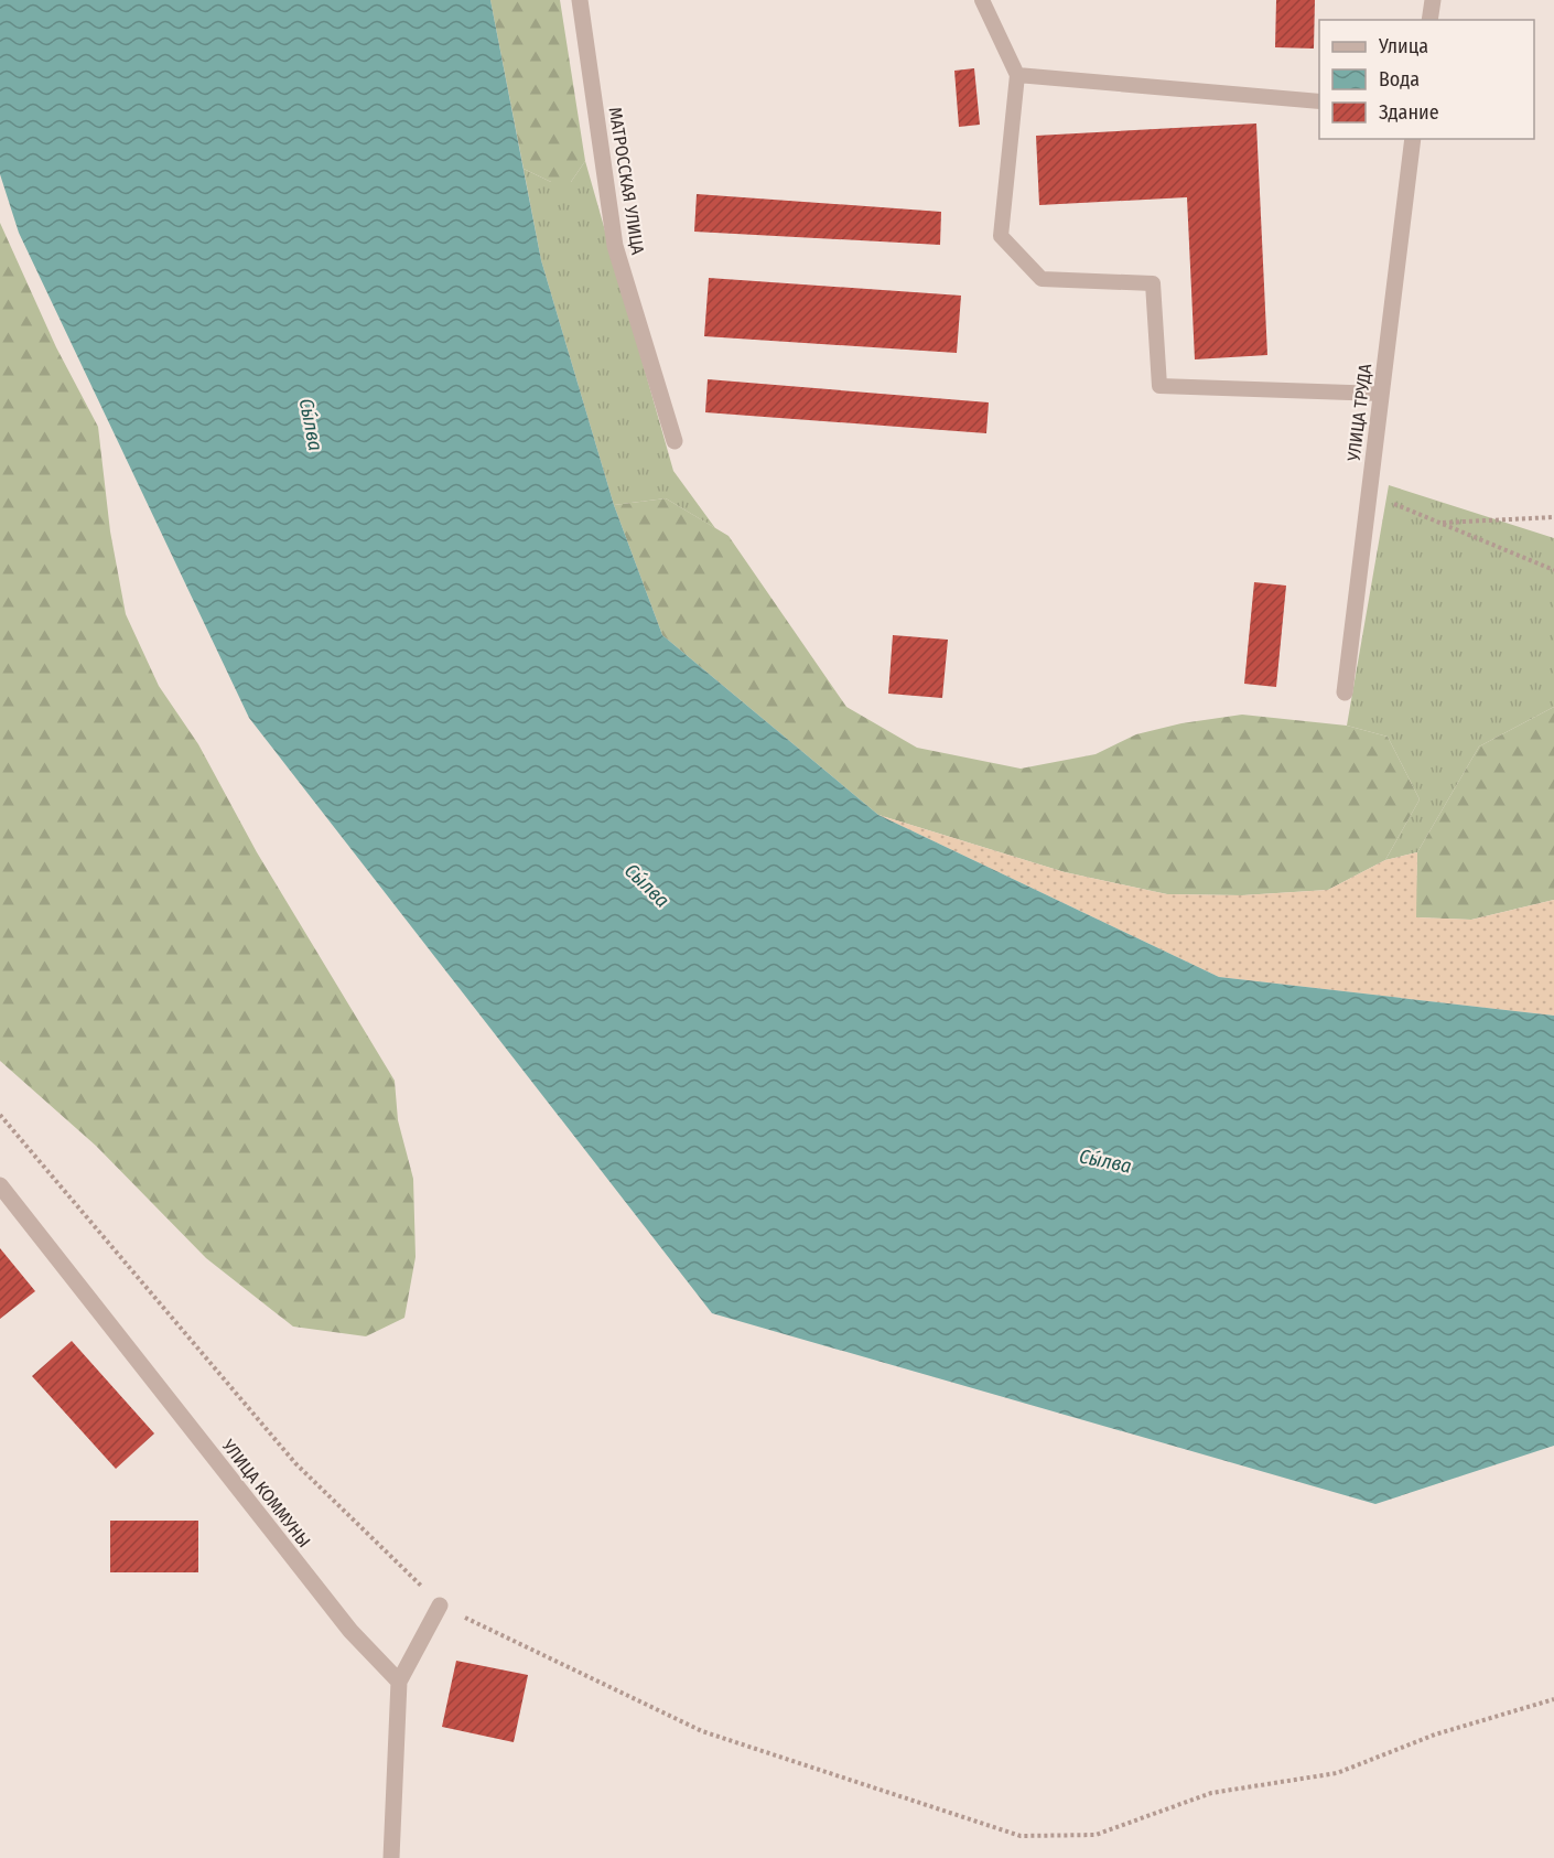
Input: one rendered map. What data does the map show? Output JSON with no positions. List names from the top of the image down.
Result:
{
  "streets": {
    "street": ["МАТРОССКАЯ УЛИЦА", "УЛИЦА ТРУДА", "УЛИЦА КОММУНЫ"]
  },
  "water": ["Сы́лва"],
  "legend": ["Улица", "Вода", "Здание"]
}
